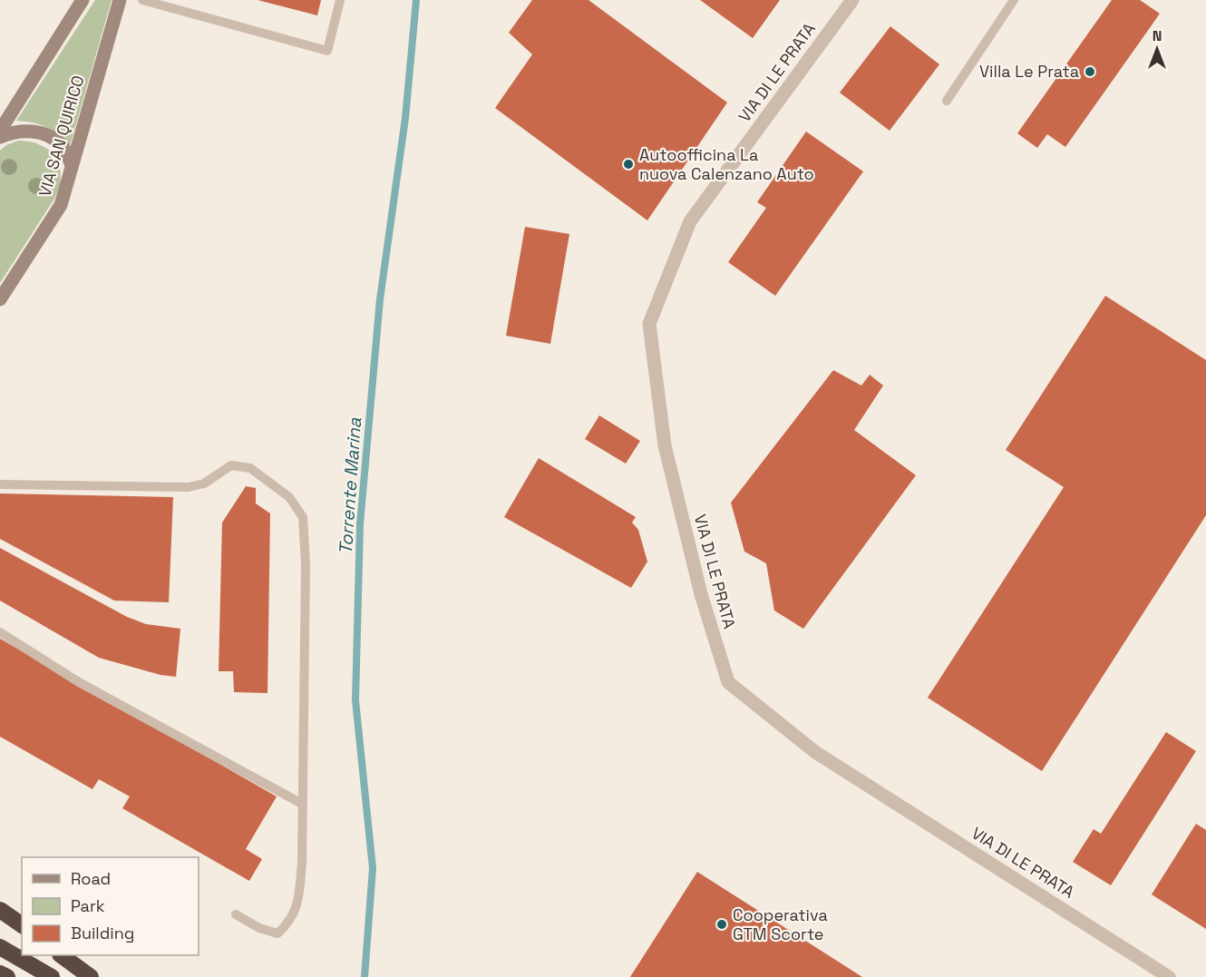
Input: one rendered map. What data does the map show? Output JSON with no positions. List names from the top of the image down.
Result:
{
  "streets": {
    "street": ["VIA DI LE PRATA", "VIA SAN QUIRICO"]
  },
  "water": ["Torrente Marina"],
  "places": ["Villa Le Prata", "Autoofficina La nuova Calenzano Auto", "Cooperativa GTM Scorte"],
  "legend": ["Road", "Park", "Building"],
  "north": "top"
}
